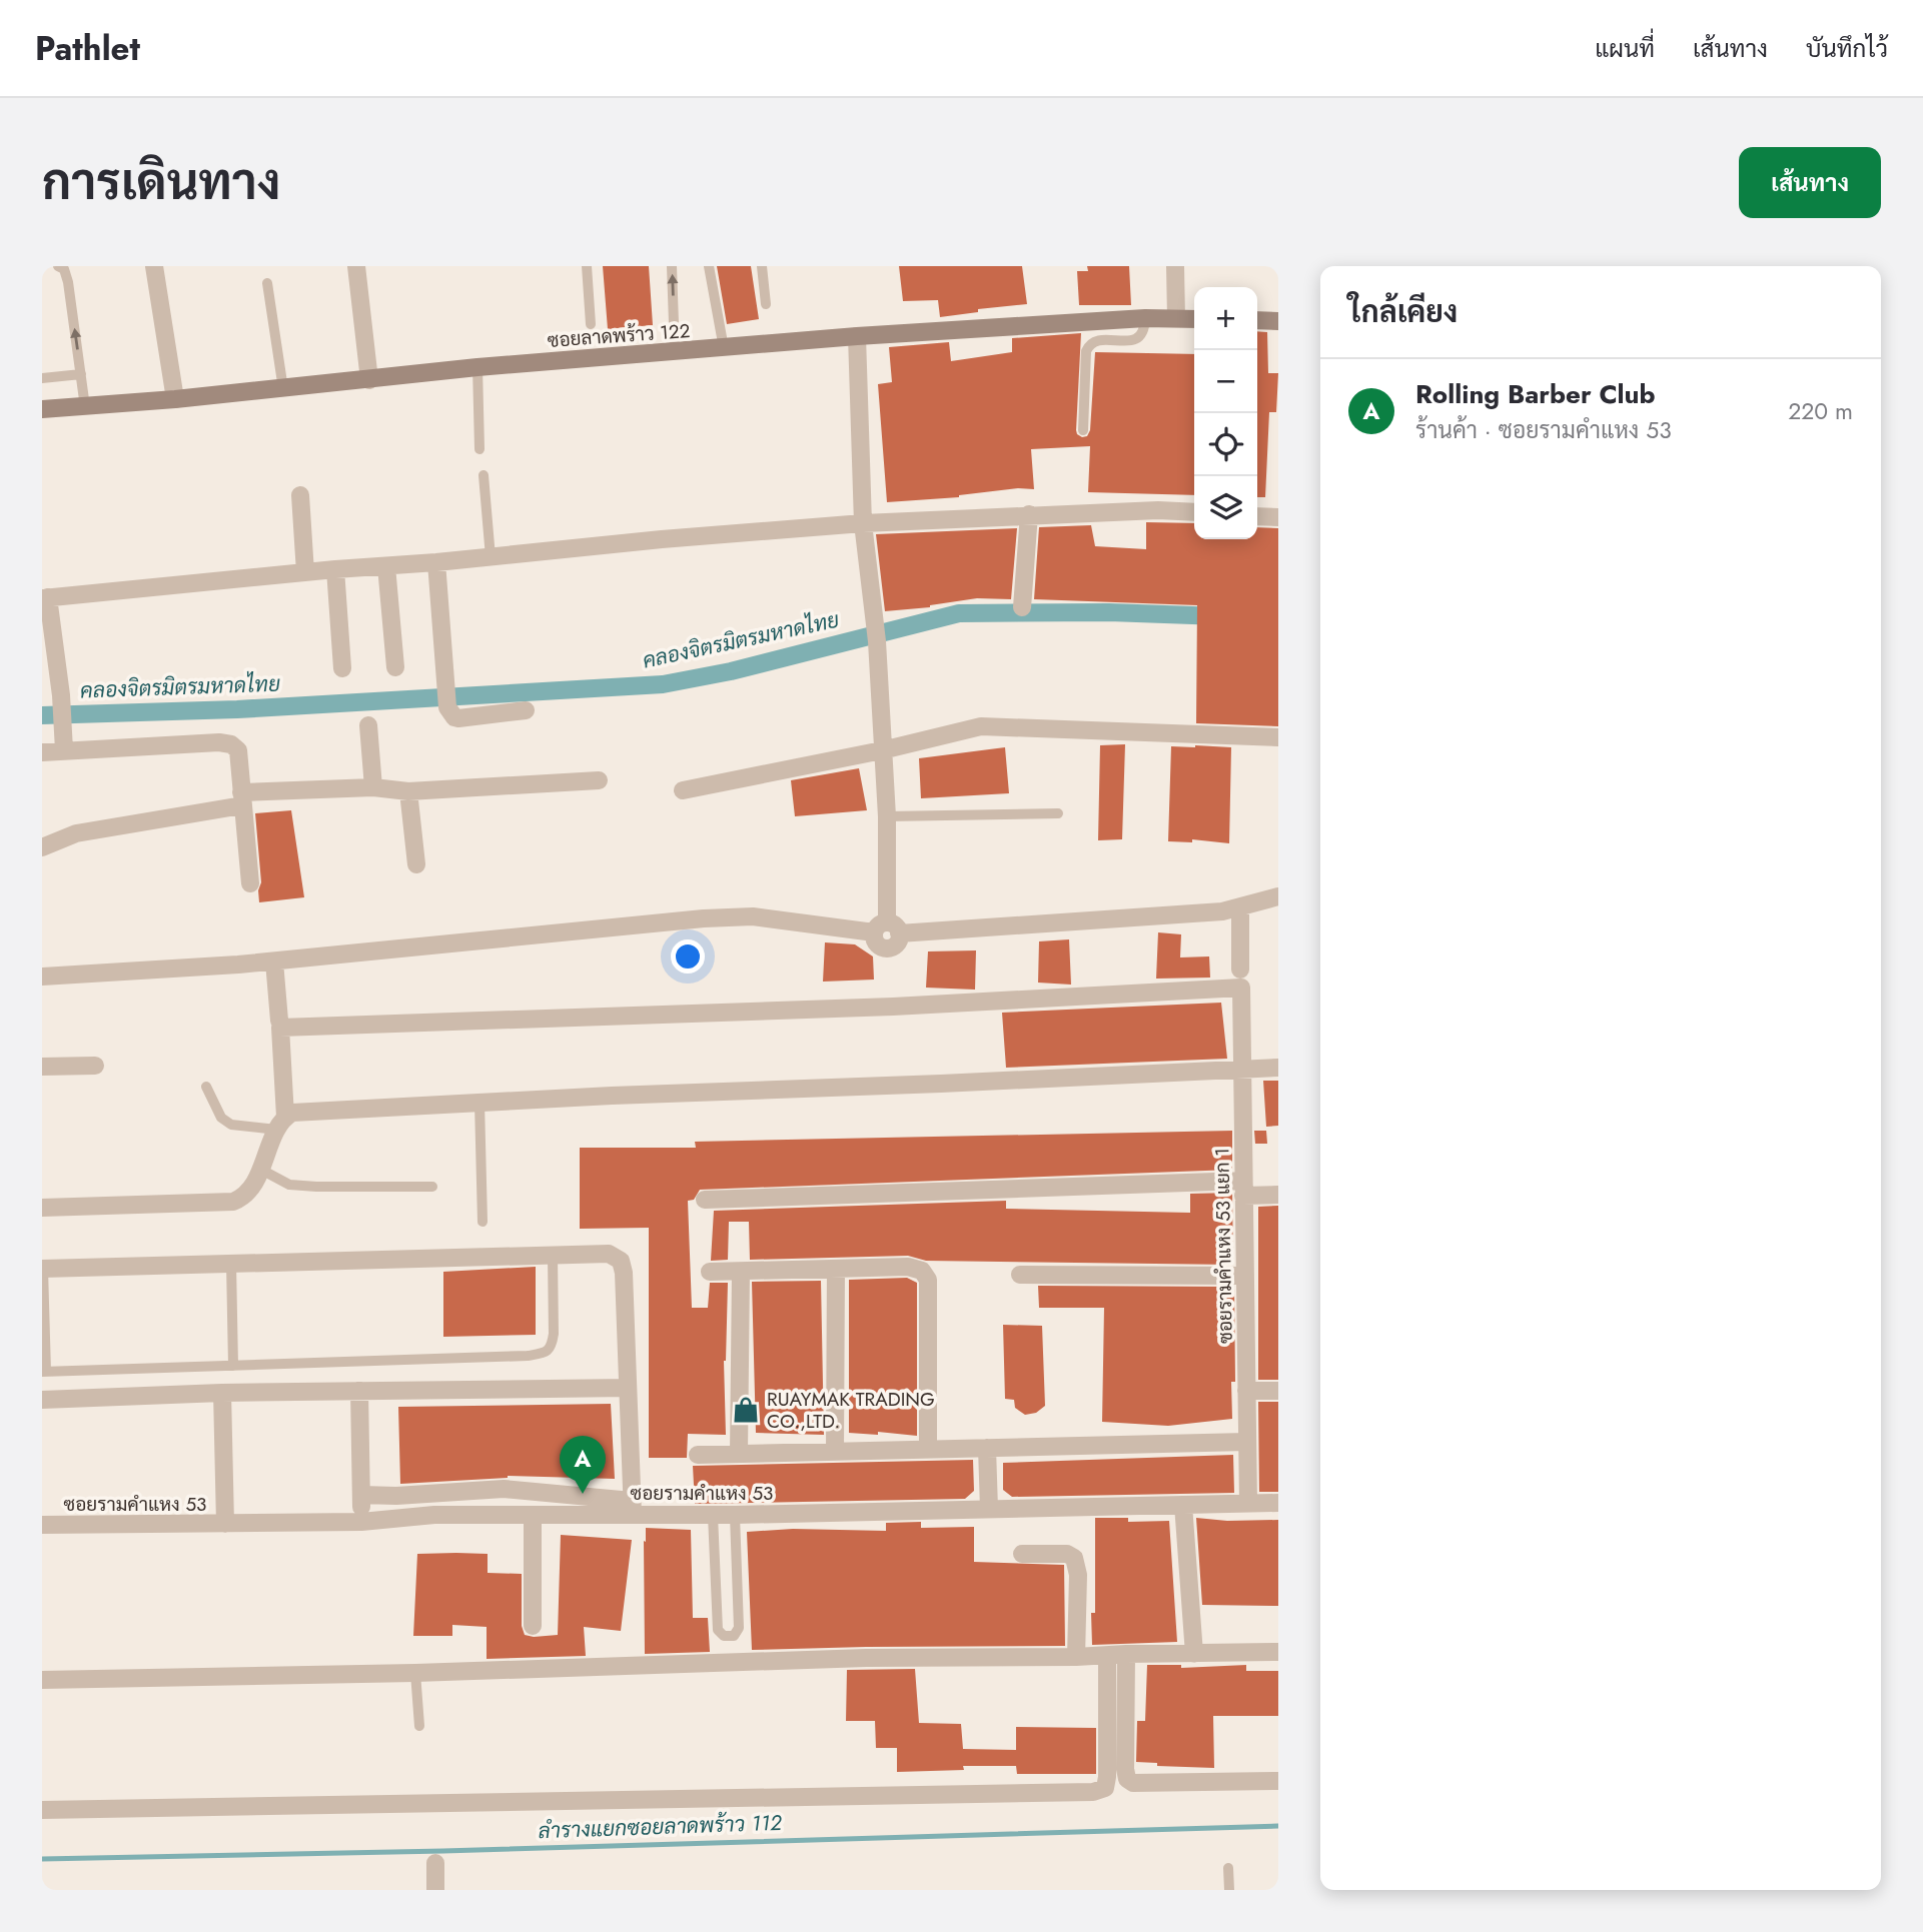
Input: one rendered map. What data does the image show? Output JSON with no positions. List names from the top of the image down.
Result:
{
  "streets": {
    "street": ["ซอยลาดพร้าว 122", "ซอยรามคำแหง 53 แยก 1", "ซอยรามคำแหง 53"]
  },
  "crossings": [
    ["ซอยรามคำแหง 53 แยก 1", "ซอยรามคำแหง 53"]
  ],
  "water": ["คลองจิตรมิตรมหาดไทย", "ลำรางแยกซอยลาดพร้าว 112"],
  "places": {
    "shop": ["RUAYMAK TRADING CO.,LTD."]
  },
  "page": {
    "header": "Pathlet",
    "nav": ["แผนที่", "เส้นทาง", "บันทึกไว้"],
    "title": "การเดินทาง",
    "buttons": "เส้นทาง",
    "heading": "ใกล้เคียง",
    "map_buttons": ["+", "−"],
    "list": [
      {
        "mark": "A",
        "name": "Rolling Barber Club",
        "note": "ร้านค้า · ซอยรามคำแหง 53",
        "value": "220 m"
      }
    ],
    "pins": "A"
  }
}
